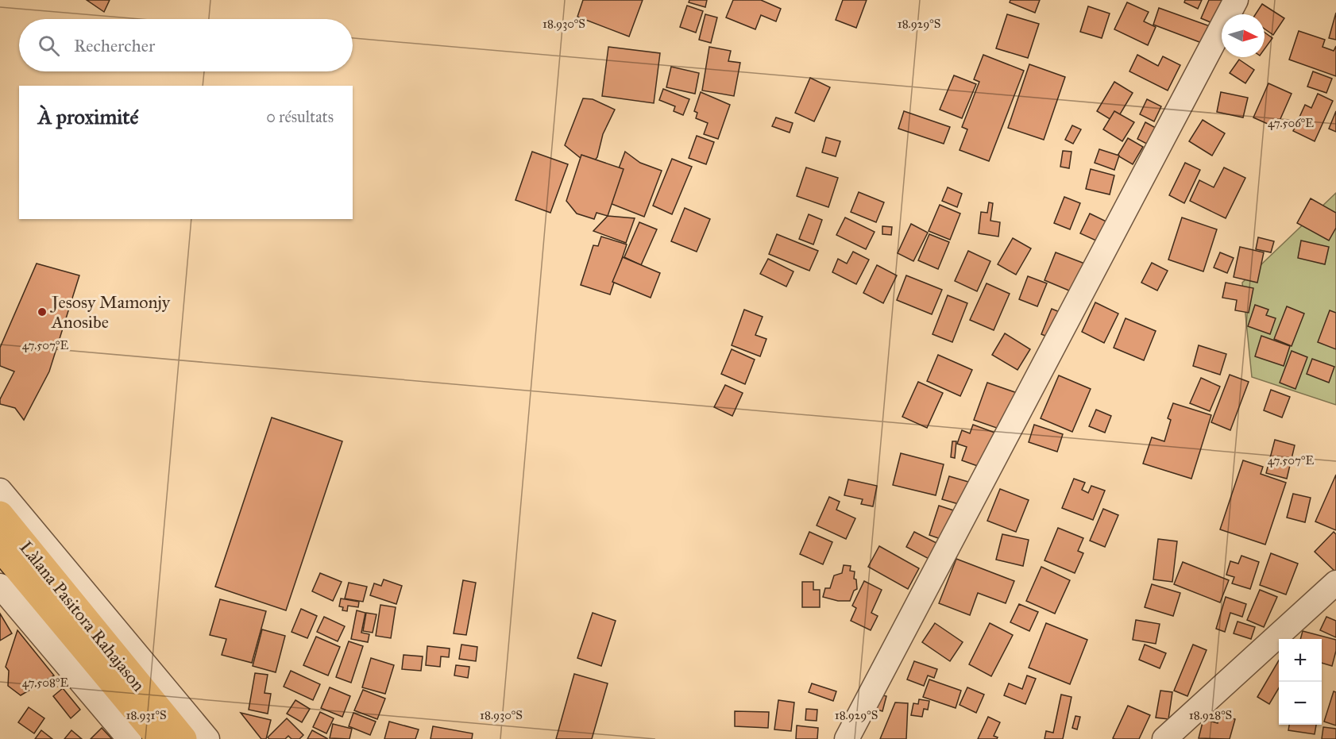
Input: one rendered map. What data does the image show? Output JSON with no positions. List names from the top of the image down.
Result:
{
  "streets": {
    "main road": ["Làlana Pasitora Rahajason"]
  },
  "places": ["Jesosy Mamonjy Anosibe"],
  "north": "right",
  "page": {
    "search": "Rechercher",
    "heading": ["À proximité", "0 résultats"],
    "map_buttons": ["+", "−"]
  },
  "coordinates": [
    "18.930°S",
    "18.929°S",
    "47.506°E",
    "47.507°E",
    "47.508°E",
    "18.931°S",
    "18.928°S"
  ]
}
